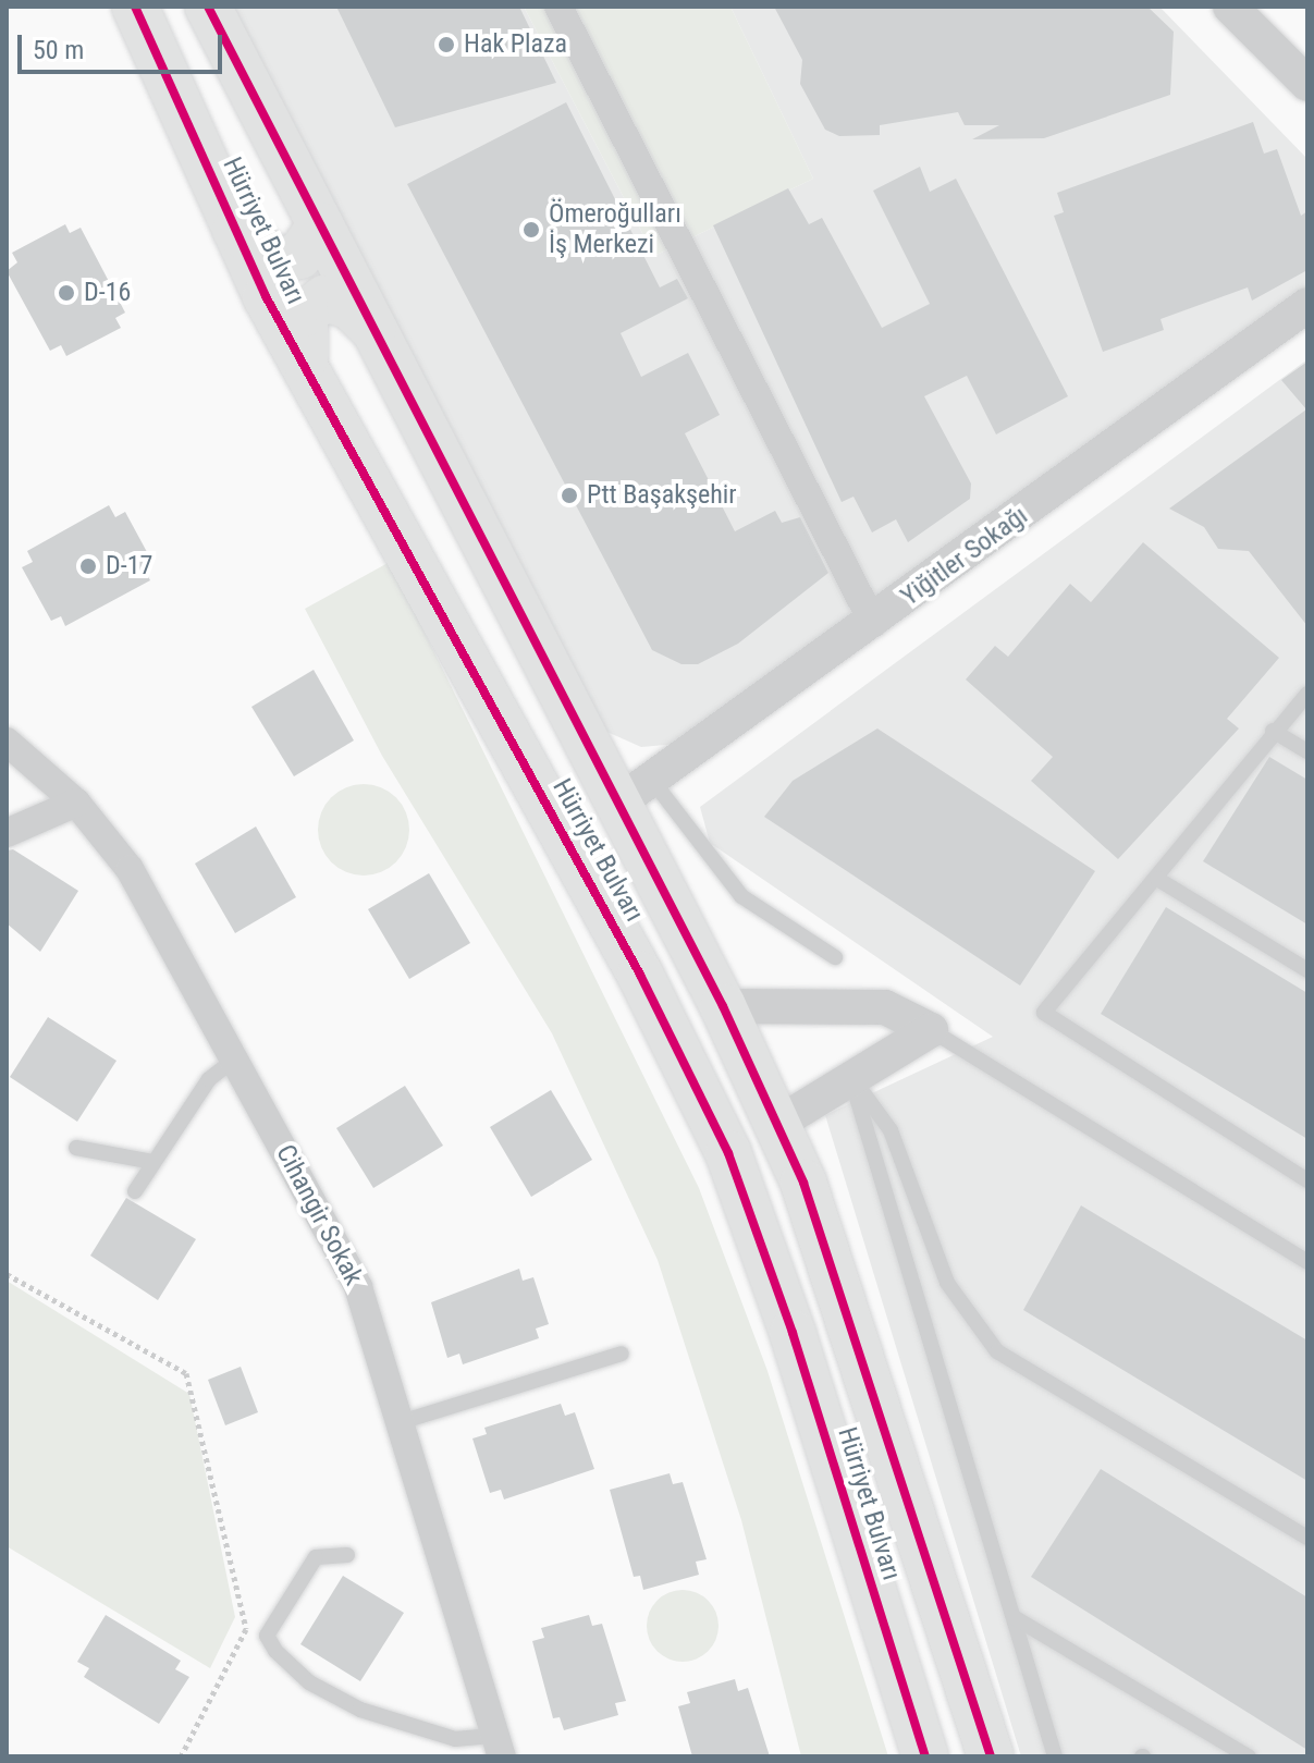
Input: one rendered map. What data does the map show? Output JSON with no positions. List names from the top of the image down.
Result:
{
  "streets": {
    "main road": ["Hürriyet Bulvarı"],
    "street": ["Yiğitler Sokağı", "Cihangir Sokak"]
  },
  "crossings": [
    ["Hürriyet Bulvarı", "Yiğitler Sokağı"]
  ],
  "places": [
    "Hak Plaza",
    "Ömeroğulları İş Merkezi",
    "D-16",
    "Ptt Başakşehir",
    "D-17"
  ],
  "scale_bar": "50 m"
}
